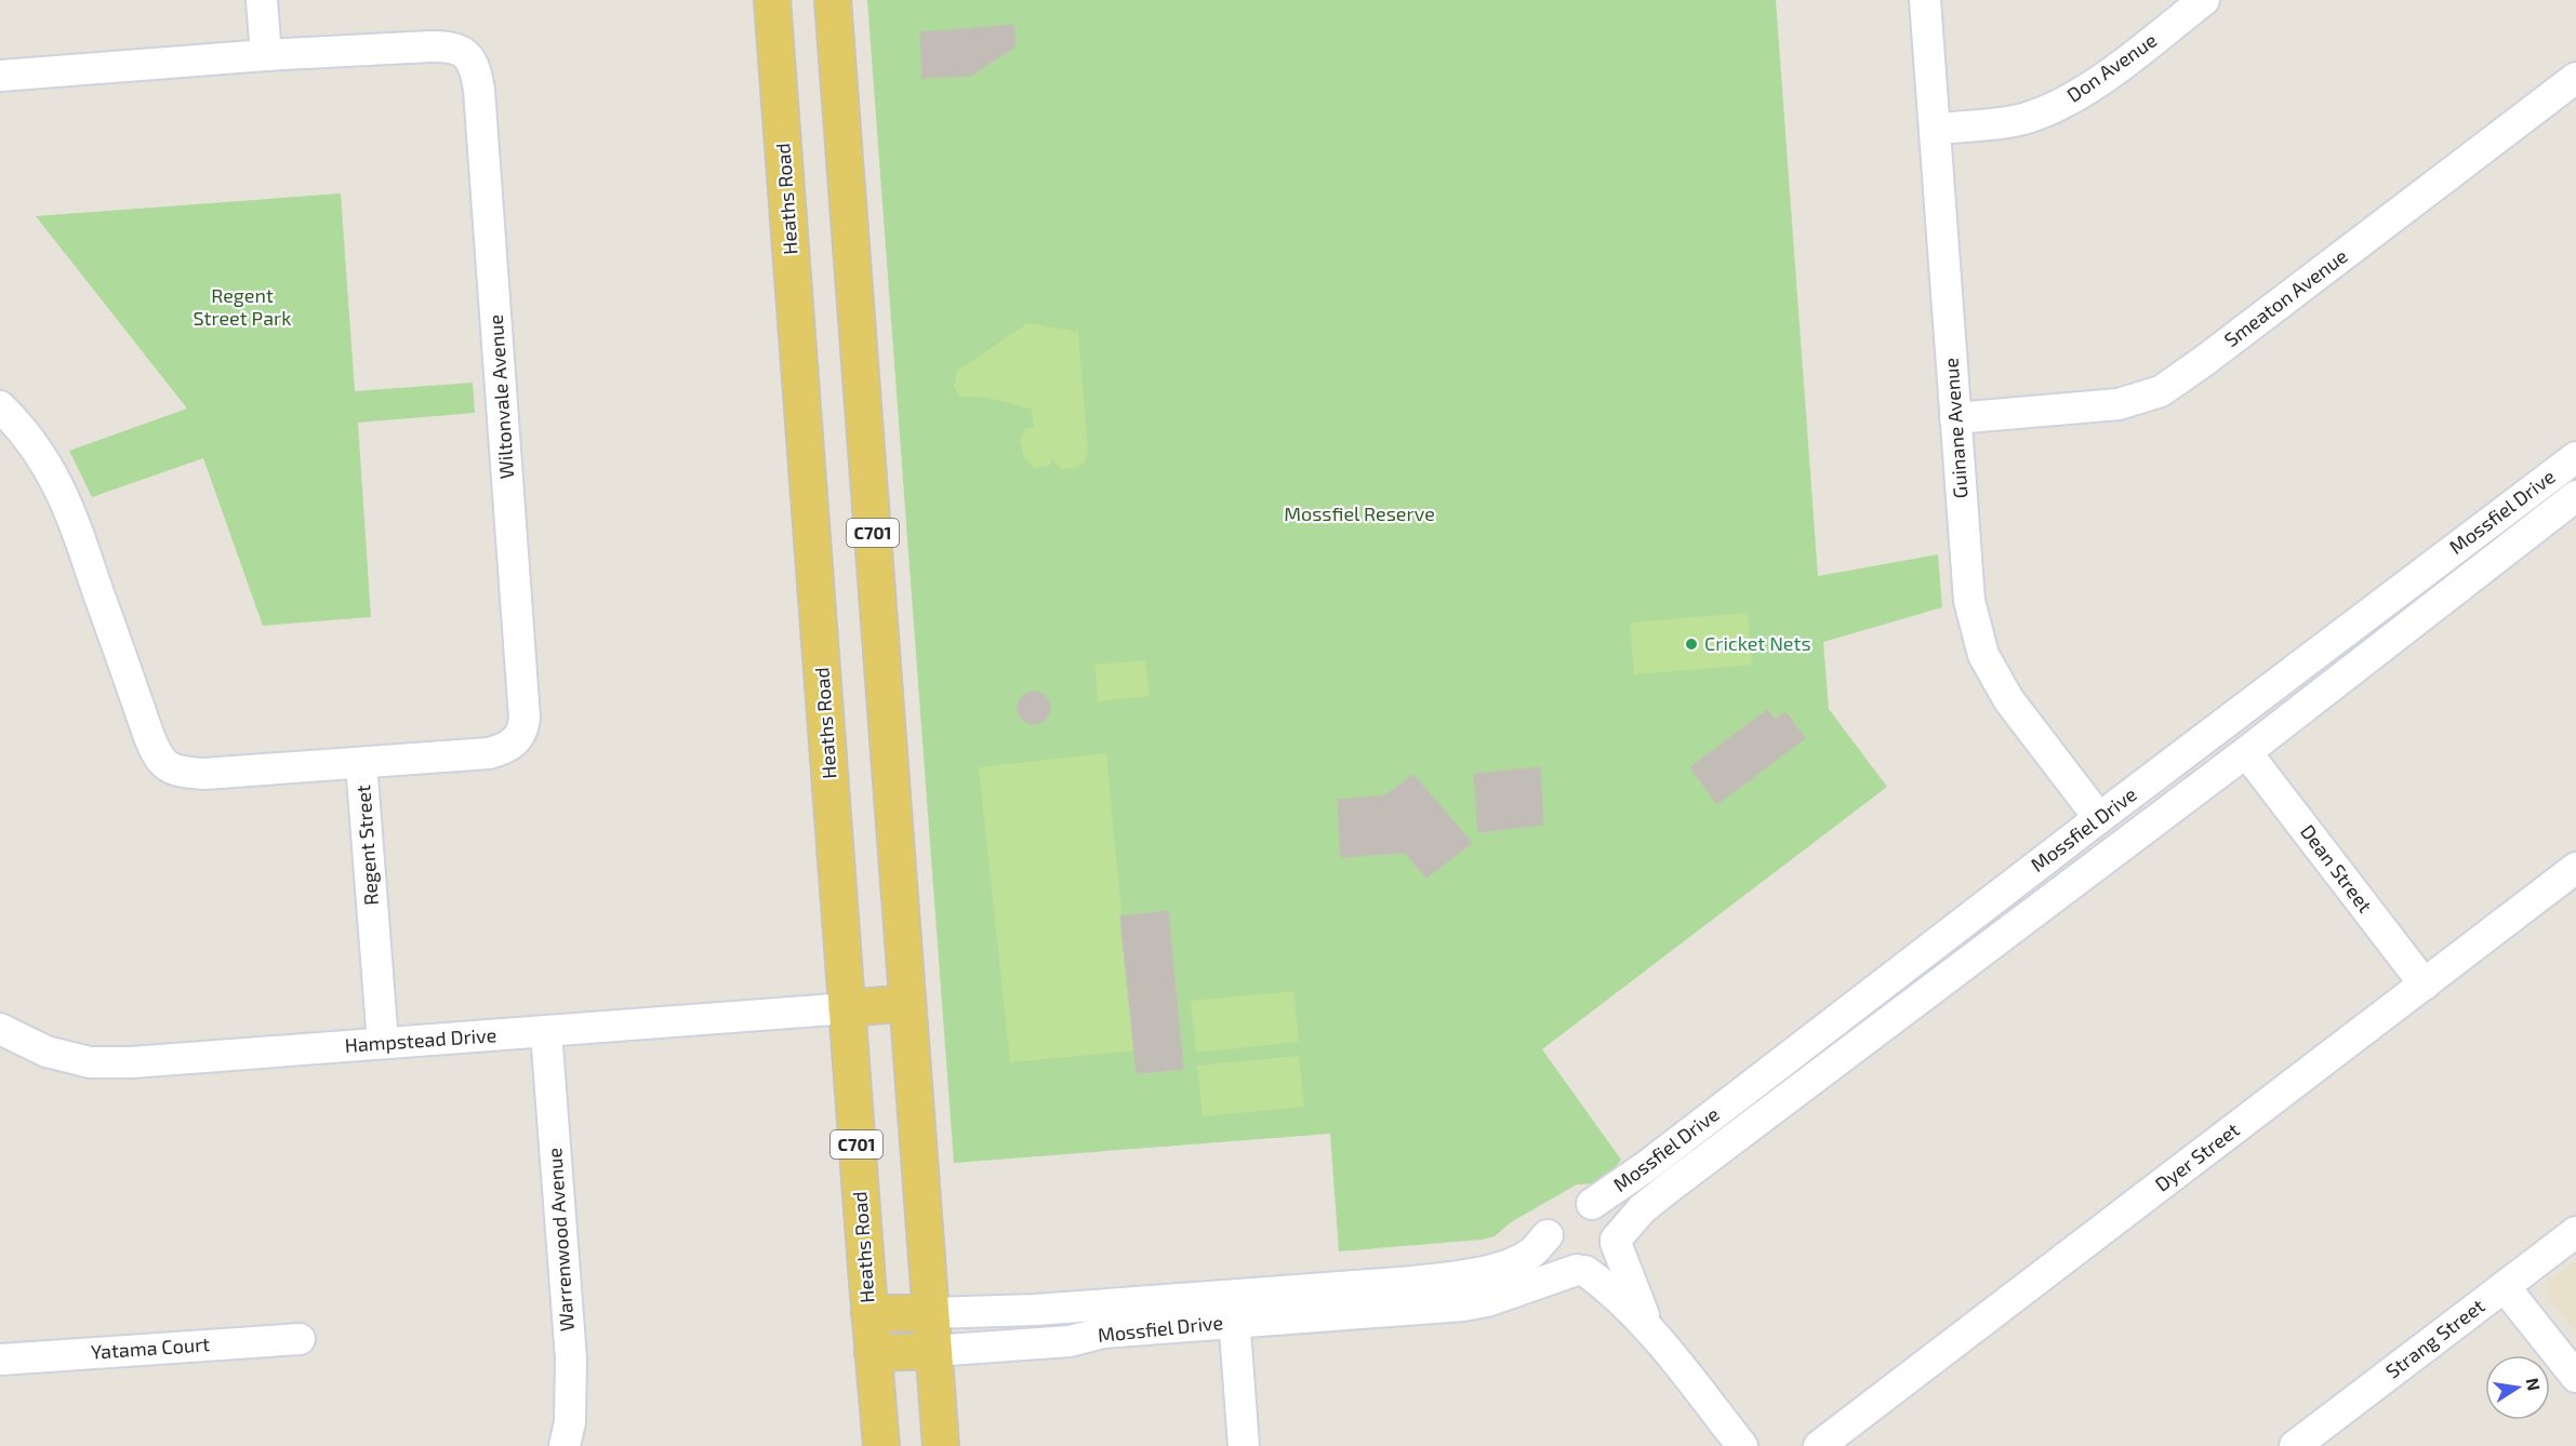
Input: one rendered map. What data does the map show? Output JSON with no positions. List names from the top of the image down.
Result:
{
  "streets": {
    "main road": ["Heaths Road", "C701"],
    "street": [
      "Don Avenue",
      "Smeaton Avenue",
      "Wiltonvale Avenue",
      "Guinane Avenue",
      "Mossfiel Drive",
      "Regent Street",
      "Dean Street",
      "Hampstead Drive",
      "Dyer Street",
      "Warrenwood Avenue",
      "Strang Street",
      "Yatama Court"
    ]
  },
  "crossings": [
    ["Don Avenue", "Guinane Avenue"],
    ["Heaths Road", "Hampstead Drive"],
    ["Smeaton Avenue", "Guinane Avenue"],
    ["Wiltonvale Avenue", "Regent Street"],
    ["Guinane Avenue", "Mossfiel Drive"],
    ["Mossfiel Drive", "C701"],
    ["Mossfiel Drive", "Dean Street"],
    ["Regent Street", "Hampstead Drive"],
    ["Dean Street", "Dyer Street"],
    ["Hampstead Drive", "Warrenwood Avenue"]
  ],
  "parks": ["Regent Street Park", "Mossfiel Reserve"],
  "places": ["Cricket Nets"],
  "north": "right"
}
